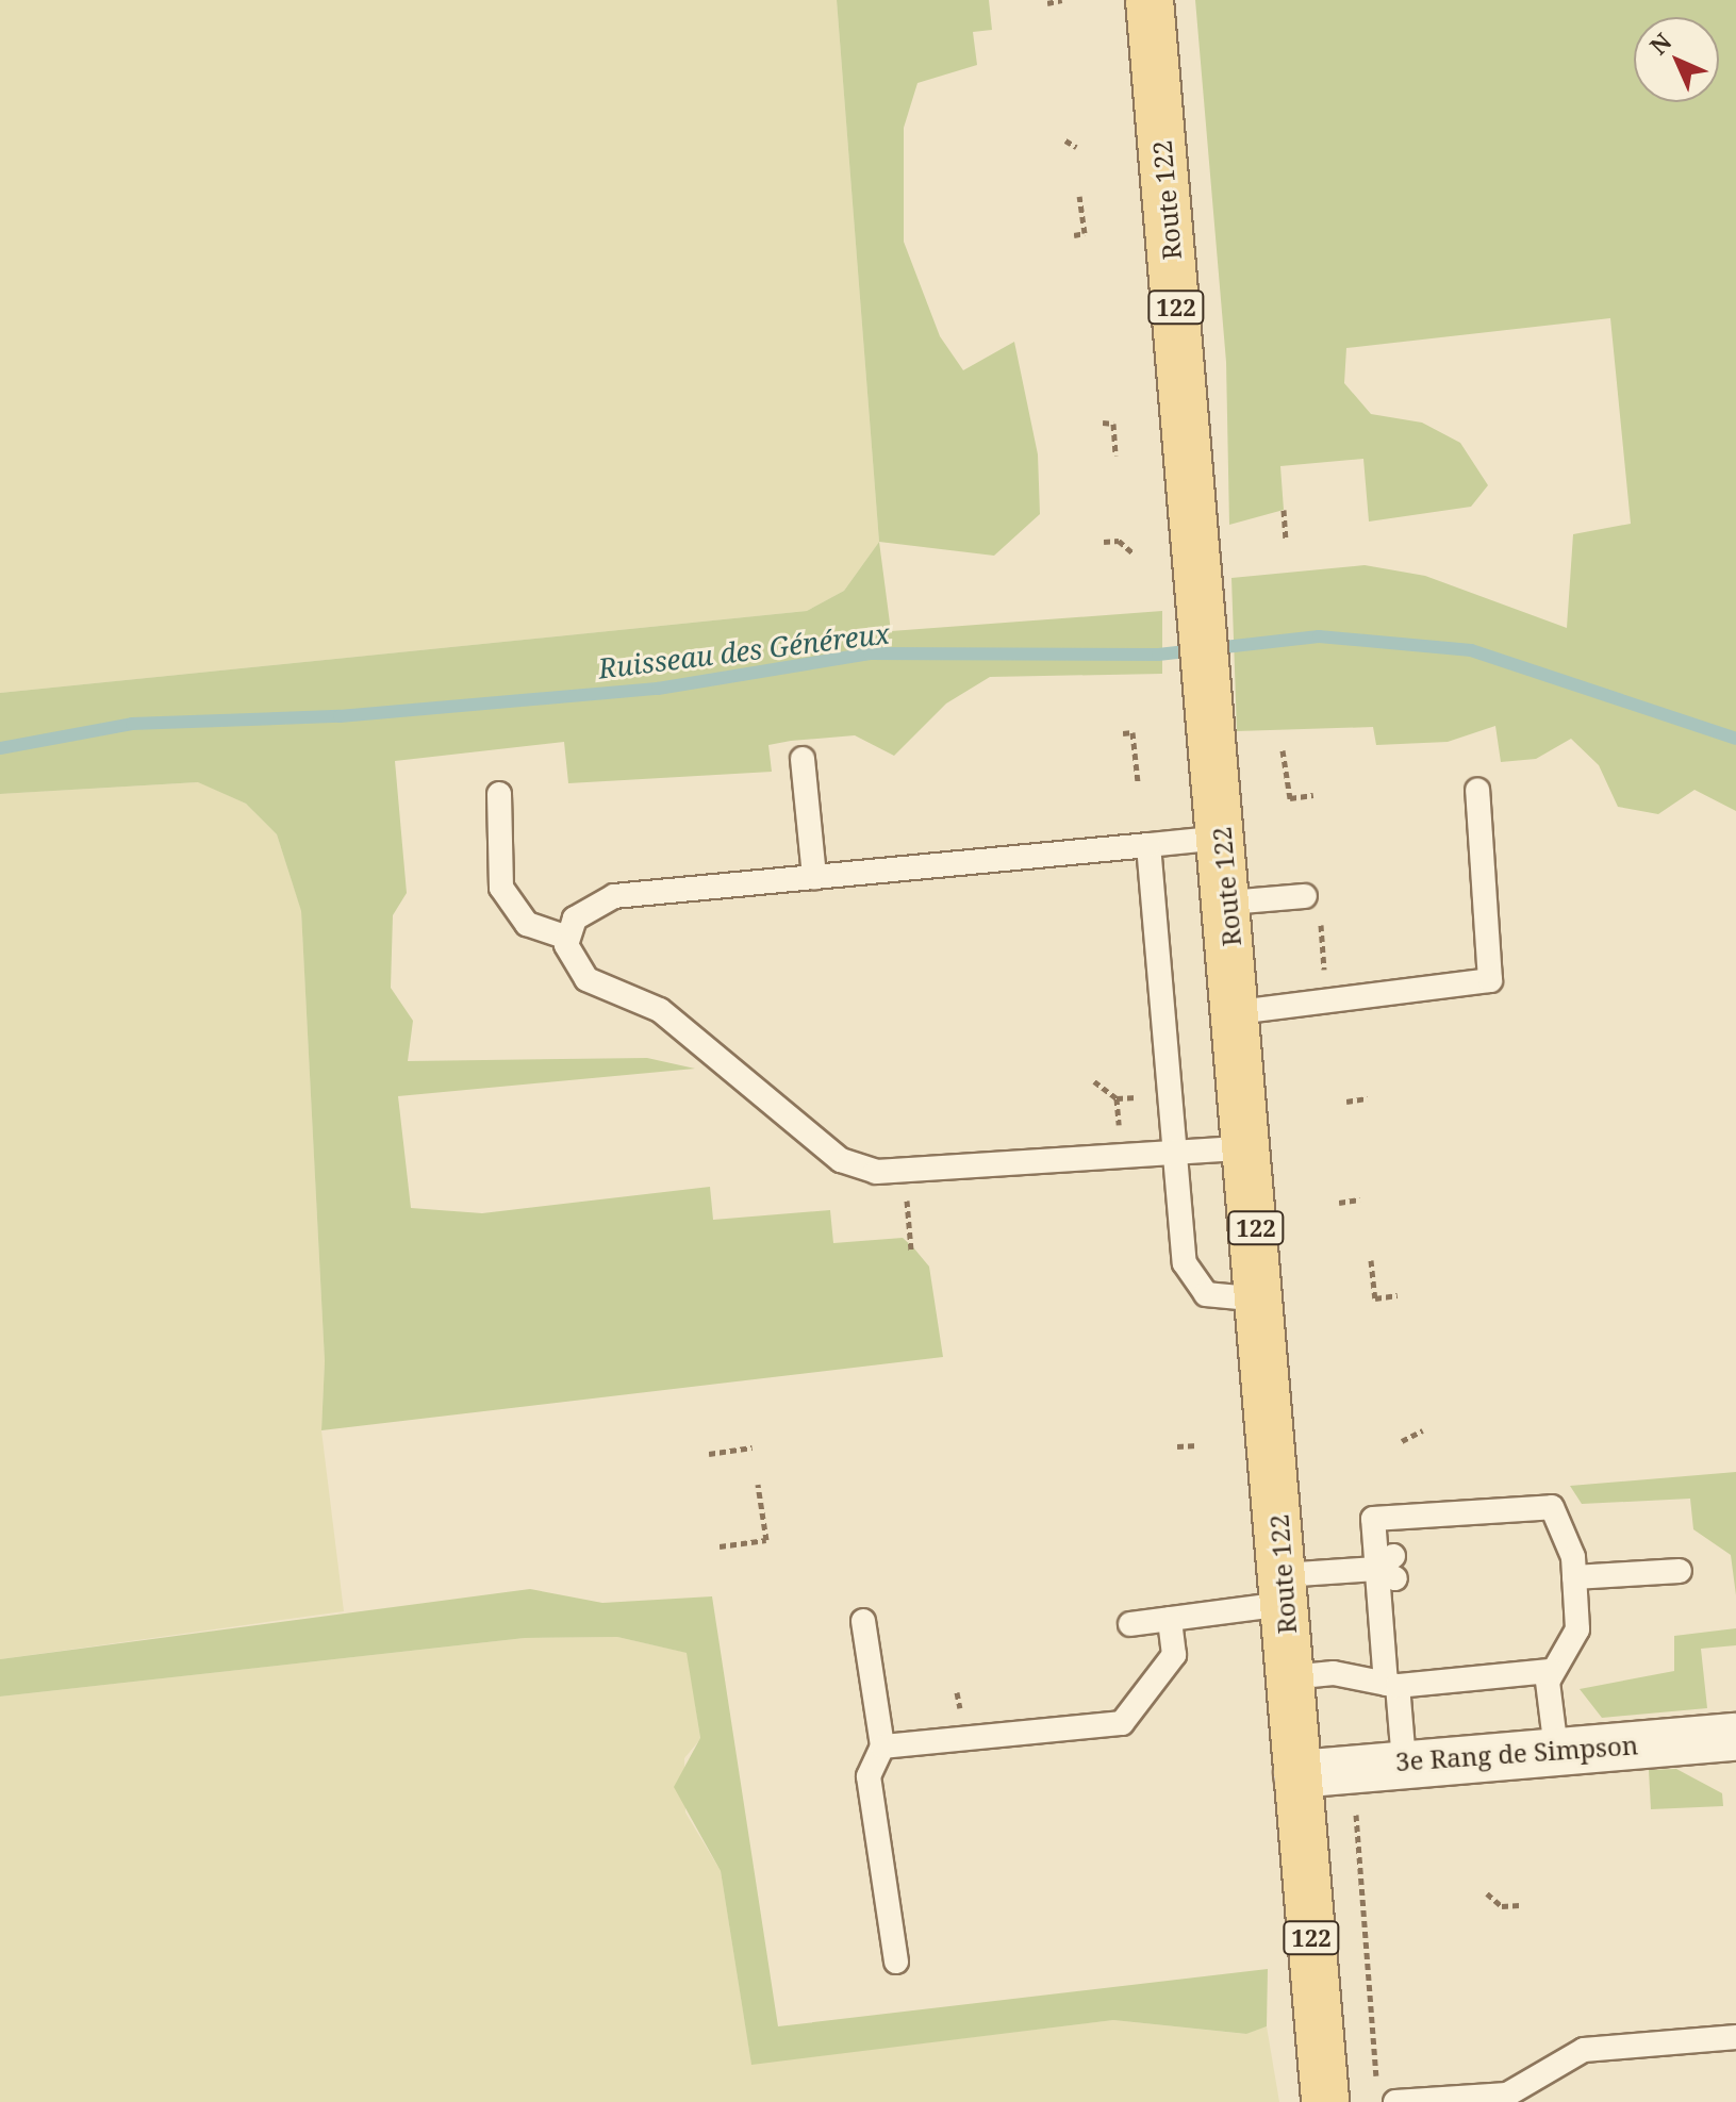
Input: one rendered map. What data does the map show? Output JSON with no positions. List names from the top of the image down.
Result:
{
  "streets": {
    "main road": ["Route 122", "122"],
    "street": ["3e Rang de Simpson"]
  },
  "crossings": [
    ["Route 122", "122"],
    ["Route 122", "3e Rang de Simpson"],
    ["122", "3e Rang de Simpson"]
  ],
  "water": ["Ruisseau des Généreux"],
  "north": "top left"
}
